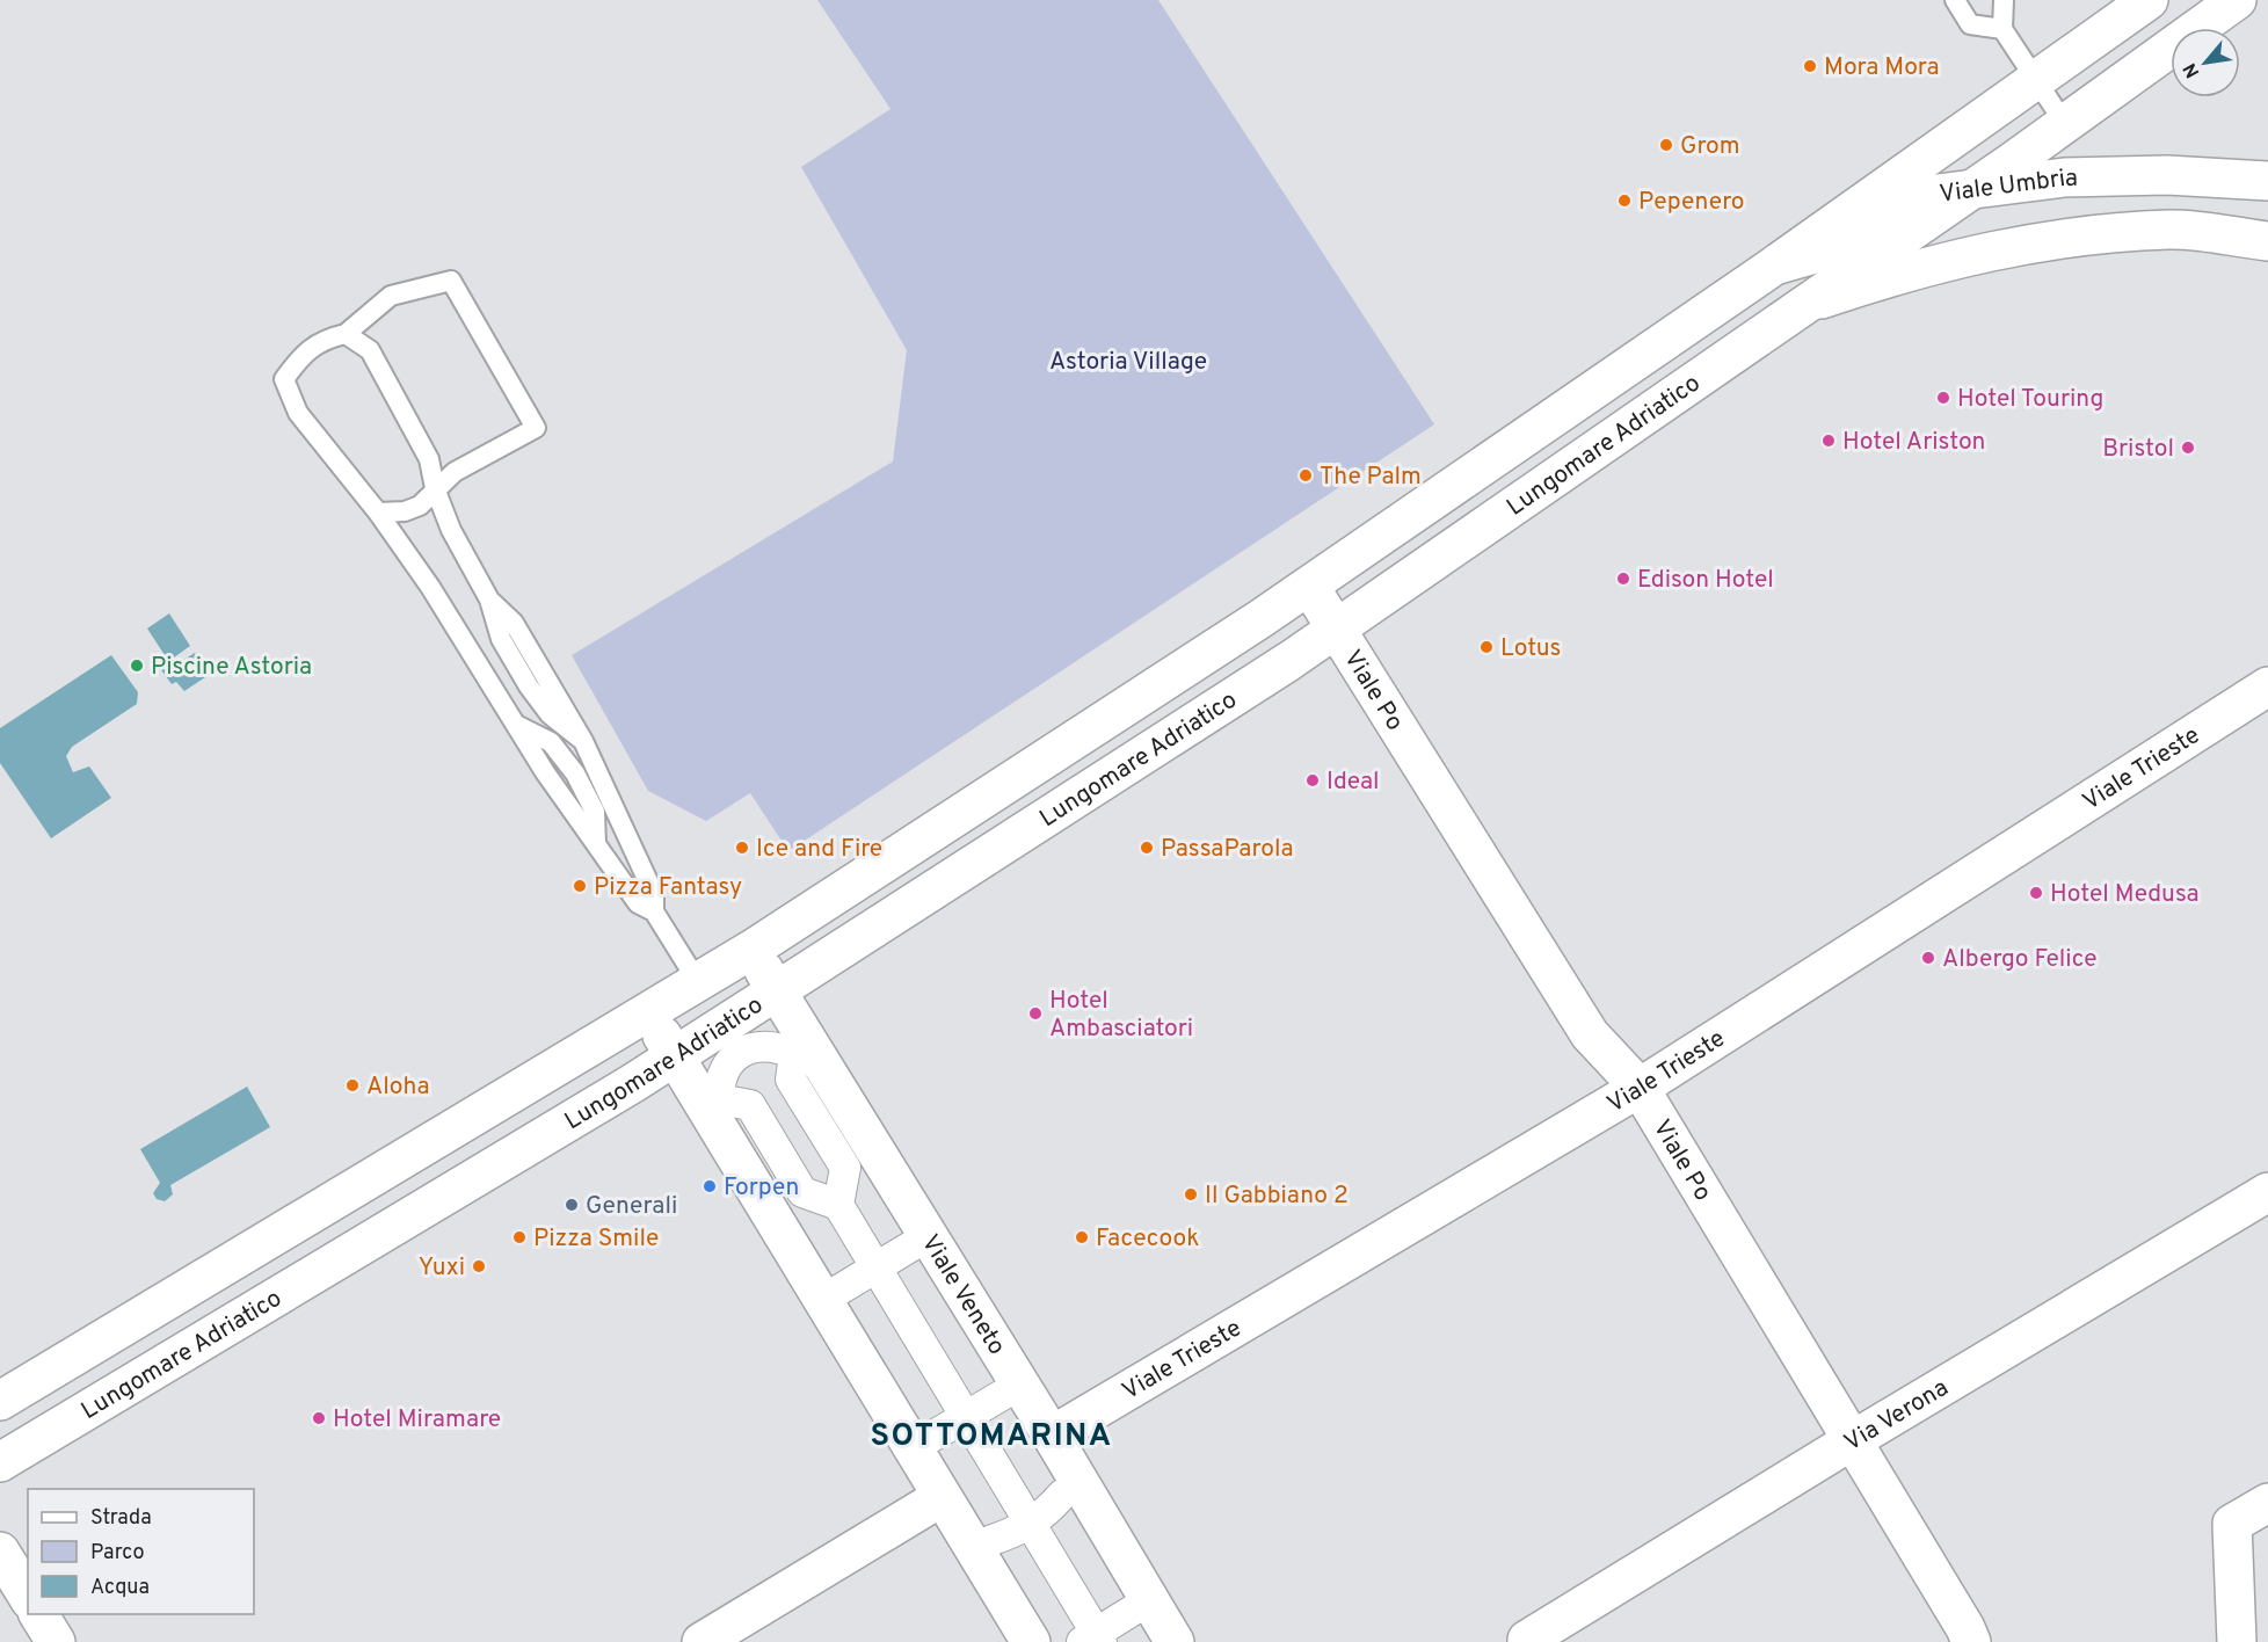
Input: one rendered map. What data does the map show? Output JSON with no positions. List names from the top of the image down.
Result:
{
  "streets": {
    "street": [
      "Viale Umbria",
      "Lungomare Adriatico",
      "Viale Po",
      "Viale Trieste",
      "Viale Veneto",
      "Via Verona"
    ]
  },
  "crossings": [
    ["Viale Umbria", "Lungomare Adriatico"],
    ["Lungomare Adriatico", "Viale Po"],
    ["Lungomare Adriatico", "Viale Veneto"],
    ["Viale Po", "Viale Trieste"],
    ["Viale Po", "Via Verona"],
    ["Viale Trieste", "Viale Veneto"]
  ],
  "districts": ["SOTTOMARINA"],
  "parks": ["Astoria Village"],
  "places": [
    "Mora Mora",
    "Grom",
    "Pepenero",
    "Hotel Touring",
    "Hotel Ariston",
    "Bristol",
    "The Palm",
    "Edison Hotel",
    "Lotus",
    "Piscine Astoria",
    "Ideal",
    "Ice and Fire",
    "PassaParola",
    "Pizza Fantasy",
    "Hotel Medusa",
    "Albergo Felice",
    "Hotel Ambasciatori",
    "Aloha",
    "Forpen",
    "Il Gabbiano 2",
    "Generali",
    "Pizza Smile",
    "Facecook",
    "Yuxi",
    "Hotel Miramare"
  ],
  "legend": ["Strada", "Parco", "Acqua"],
  "north": "bottom left"
}
